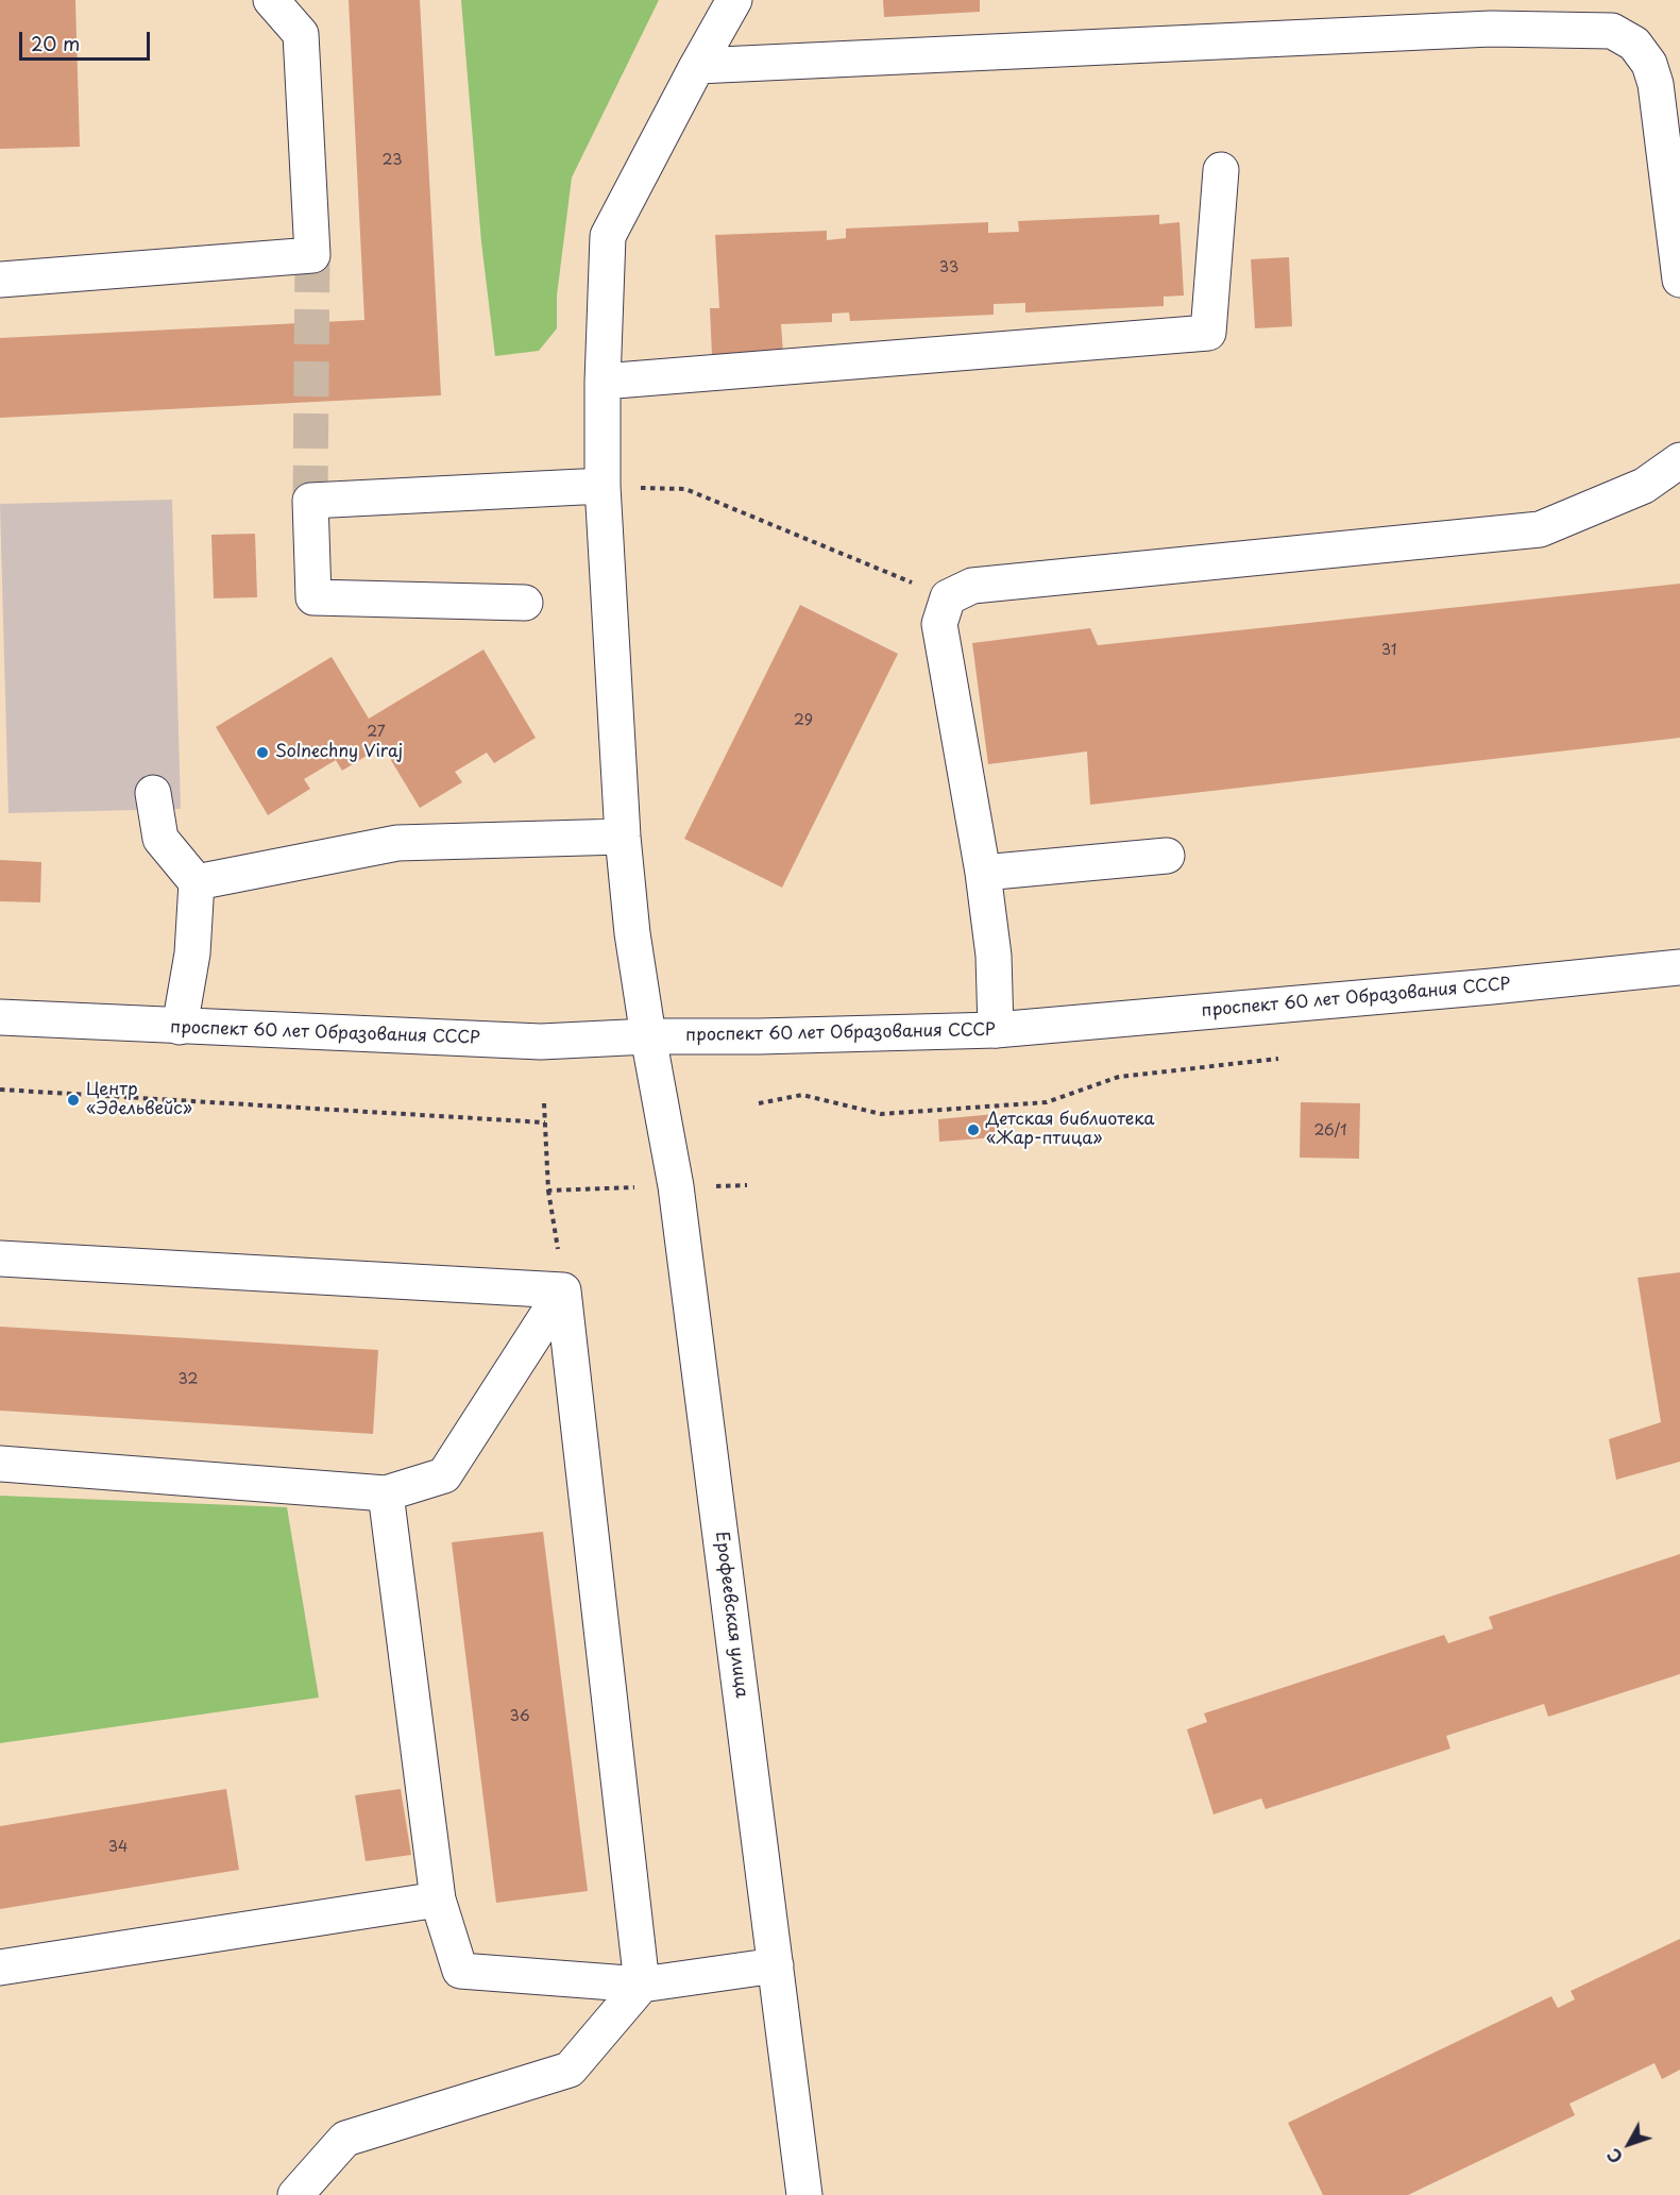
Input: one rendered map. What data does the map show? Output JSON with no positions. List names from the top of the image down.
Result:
{
  "streets": {
    "street": ["проспект 60 лет Образования СССР", "Ерофеевская улица"]
  },
  "crossings": [
    ["проспект 60 лет Образования СССР", "Ерофеевская улица"]
  ],
  "places": ["Solnechny Viraj", "Центр «Эдельвейс»", "Детская библиотека «Жар-птица»"],
  "house_numbers": [
    "23",
    "33",
    "31",
    "29",
    "27",
    "26/1",
    "32",
    "36",
    "34"
  ],
  "scale_bar": "20 m",
  "north": "bottom left"
}
